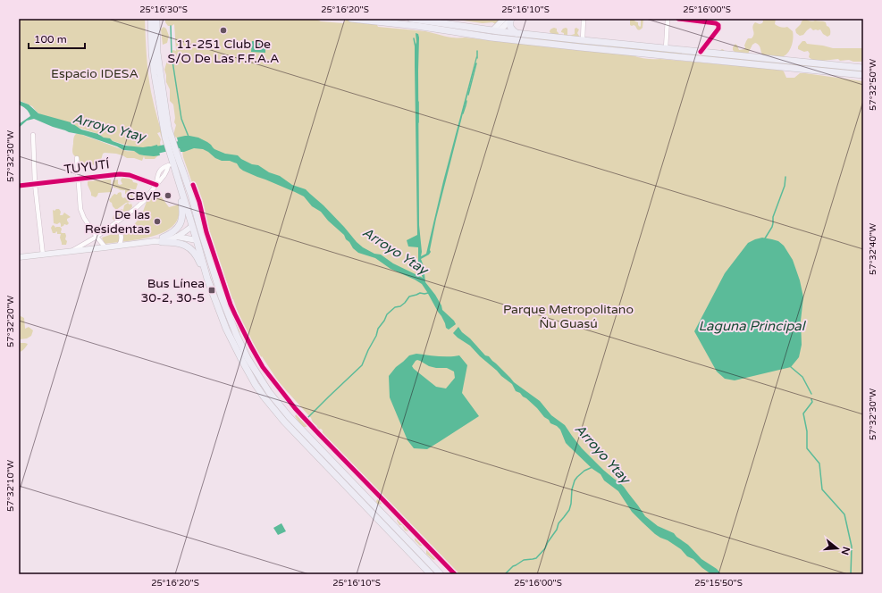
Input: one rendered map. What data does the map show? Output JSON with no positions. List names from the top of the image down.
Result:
{
  "streets": {
    "street": ["TUYUTÍ"]
  },
  "water": ["Arroyo Ytay", "Laguna Principal"],
  "parks": ["Espacio IDESA", "Parque Metropolitano Ñu Guasú"],
  "places": {
    "other": ["11-251 Club De S/O De Las F.F.A.A", "CBVP", "De las Residentas"],
    "transit": ["Bus Línea 30-2, 30-5"]
  },
  "scale_bar": "100 m",
  "north": "right",
  "coordinates": [
    "25°16'30\"S",
    "25°16'20\"S",
    "25°16'10\"S",
    "25°16'00\"S",
    "57°32'50\"W",
    "57°32'30\"W",
    "57°32'40\"W",
    "57°32'20\"W",
    "57°32'10\"W",
    "25°15'50\"S"
  ]
}
